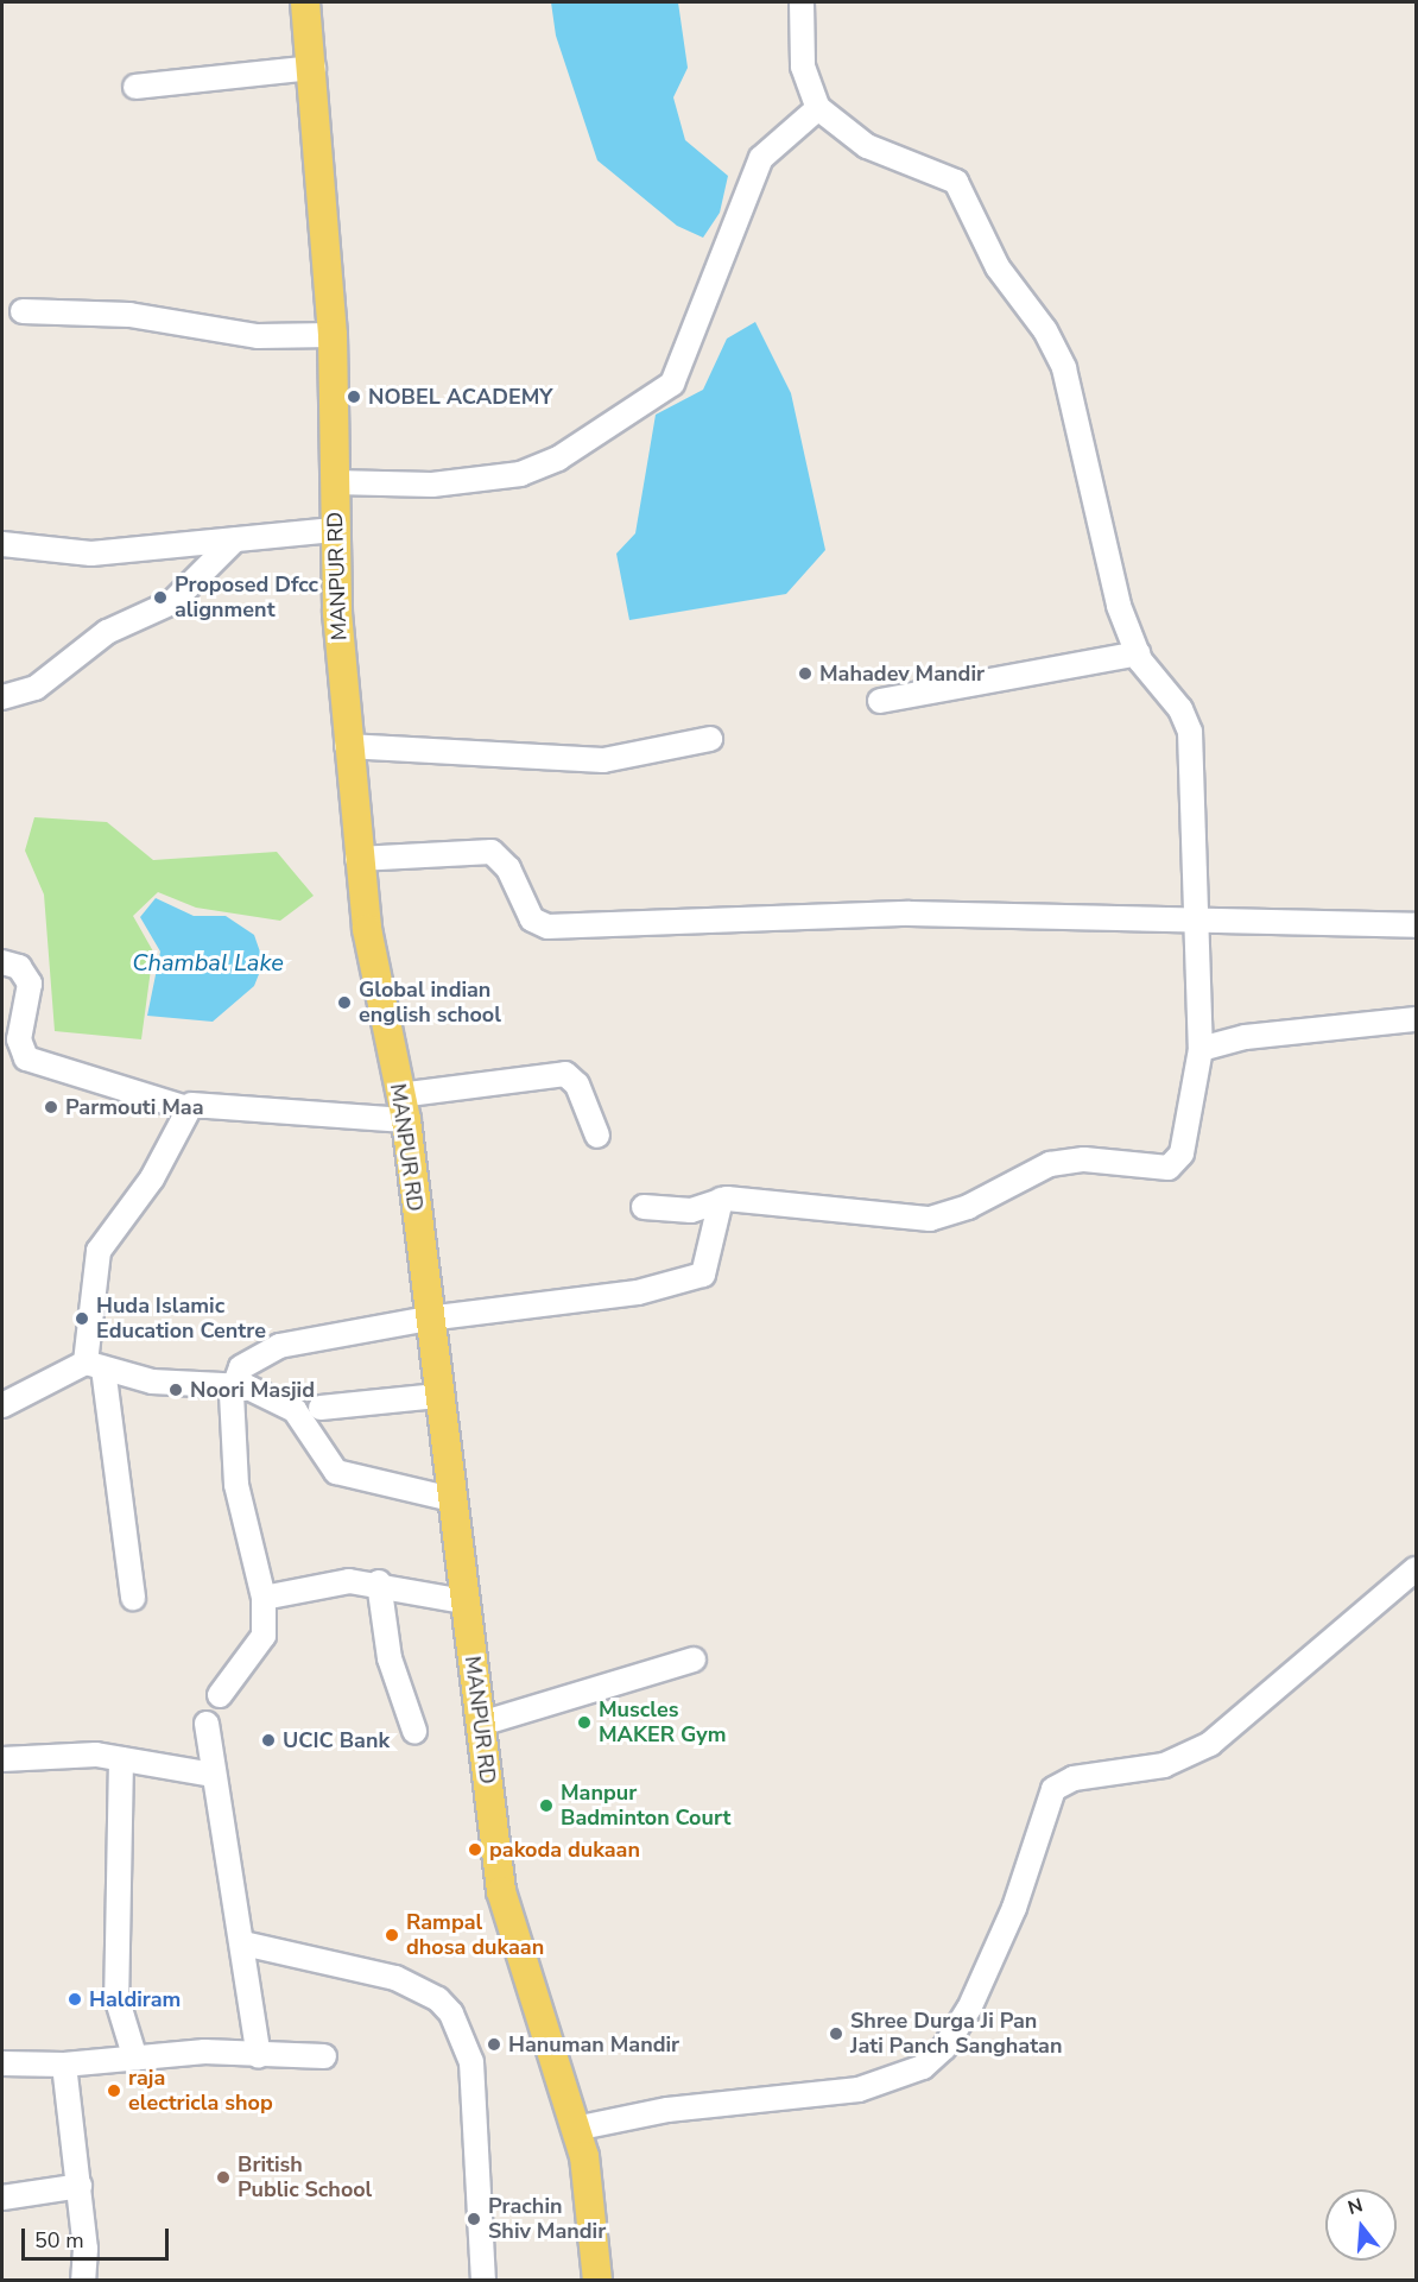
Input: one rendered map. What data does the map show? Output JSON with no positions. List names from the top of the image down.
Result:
{
  "streets": {
    "main road": ["MANPUR RD"]
  },
  "water": ["Chambal Lake"],
  "places": [
    "NOBEL ACADEMY",
    "Proposed Dfcc alignment",
    "Mahadev Mandir",
    "Global indian english school",
    "Parmouti Maa",
    "Huda Islamic Education Centre",
    "Noori Masjid",
    "Muscles MAKER Gym",
    "UCIC Bank",
    "Manpur Badminton Court",
    "pakoda dukaan",
    "Rampal dhosa dukaan",
    "Haldiram",
    "Shree Durga Ji Pan Jati Panch Sanghatan",
    "Hanuman Mandir",
    "raja electricla shop",
    "British Public School",
    "Prachin Shiv Mandir"
  ],
  "scale_bar": "50 m",
  "north": "top"
}
